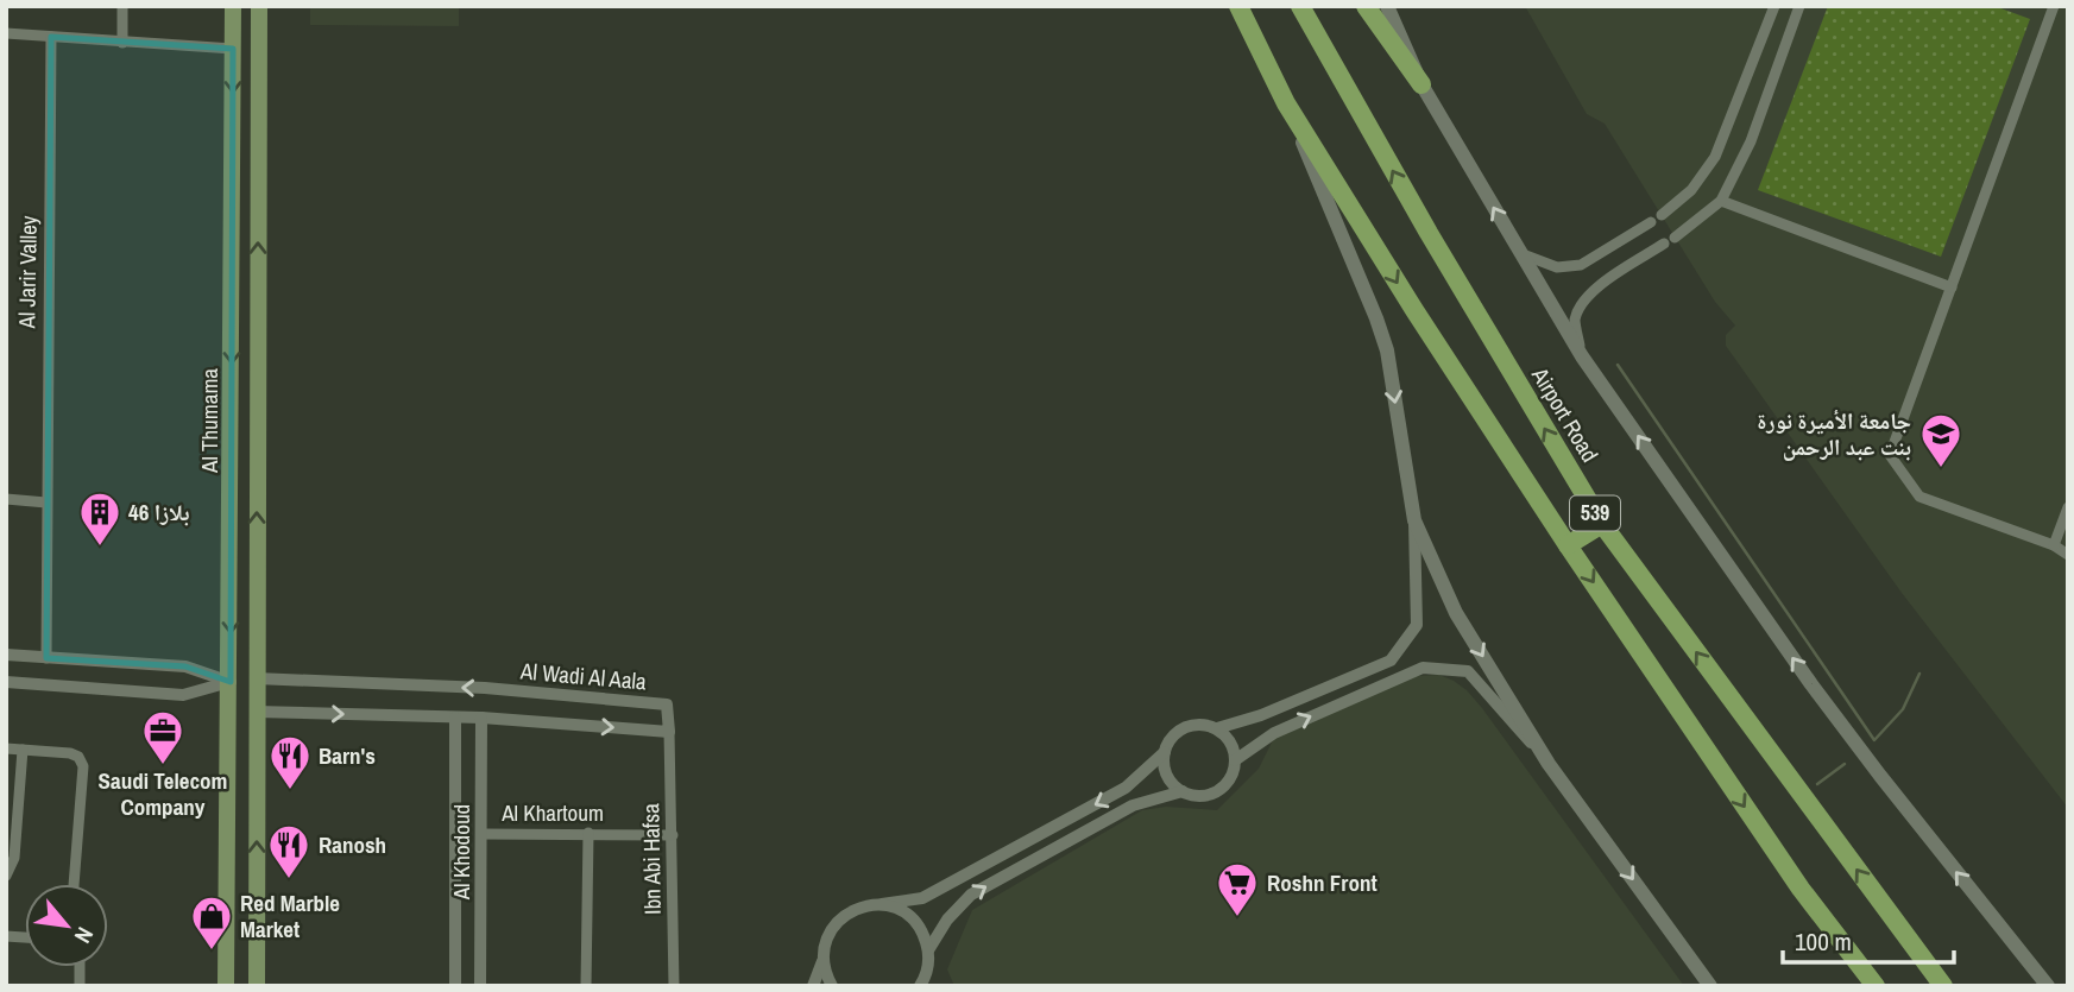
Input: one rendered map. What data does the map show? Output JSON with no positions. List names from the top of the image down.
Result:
{
  "streets": {
    "highway": ["Airport Road", "539"],
    "main road": ["Al Thumama"],
    "street": [
      "Al Jarir Valley",
      "Al Wadi Al Aala",
      "Al Khartoum",
      "Al Khodoud",
      "Ibn Abi Hafsa"
    ]
  },
  "crossings": [
    ["Al Thumama", "Al Wadi Al Aala"],
    ["Al Wadi Al Aala", "Ibn Abi Hafsa"],
    ["Al Khartoum", "Al Khodoud"],
    ["Al Khartoum", "Ibn Abi Hafsa"]
  ],
  "places": {
    "school or university": ["جامعة الأميرة نورة بنت عبد الرحمن"],
    "building": ["بلازا 46"],
    "office": ["Saudi Telecom Company"],
    "restaurant": ["Barn's", "Ranosh"],
    "supermarket": ["Roshn Front"],
    "shop": ["Red Marble Market"]
  },
  "scale_bar": "100 m",
  "north": "bottom right"
}
